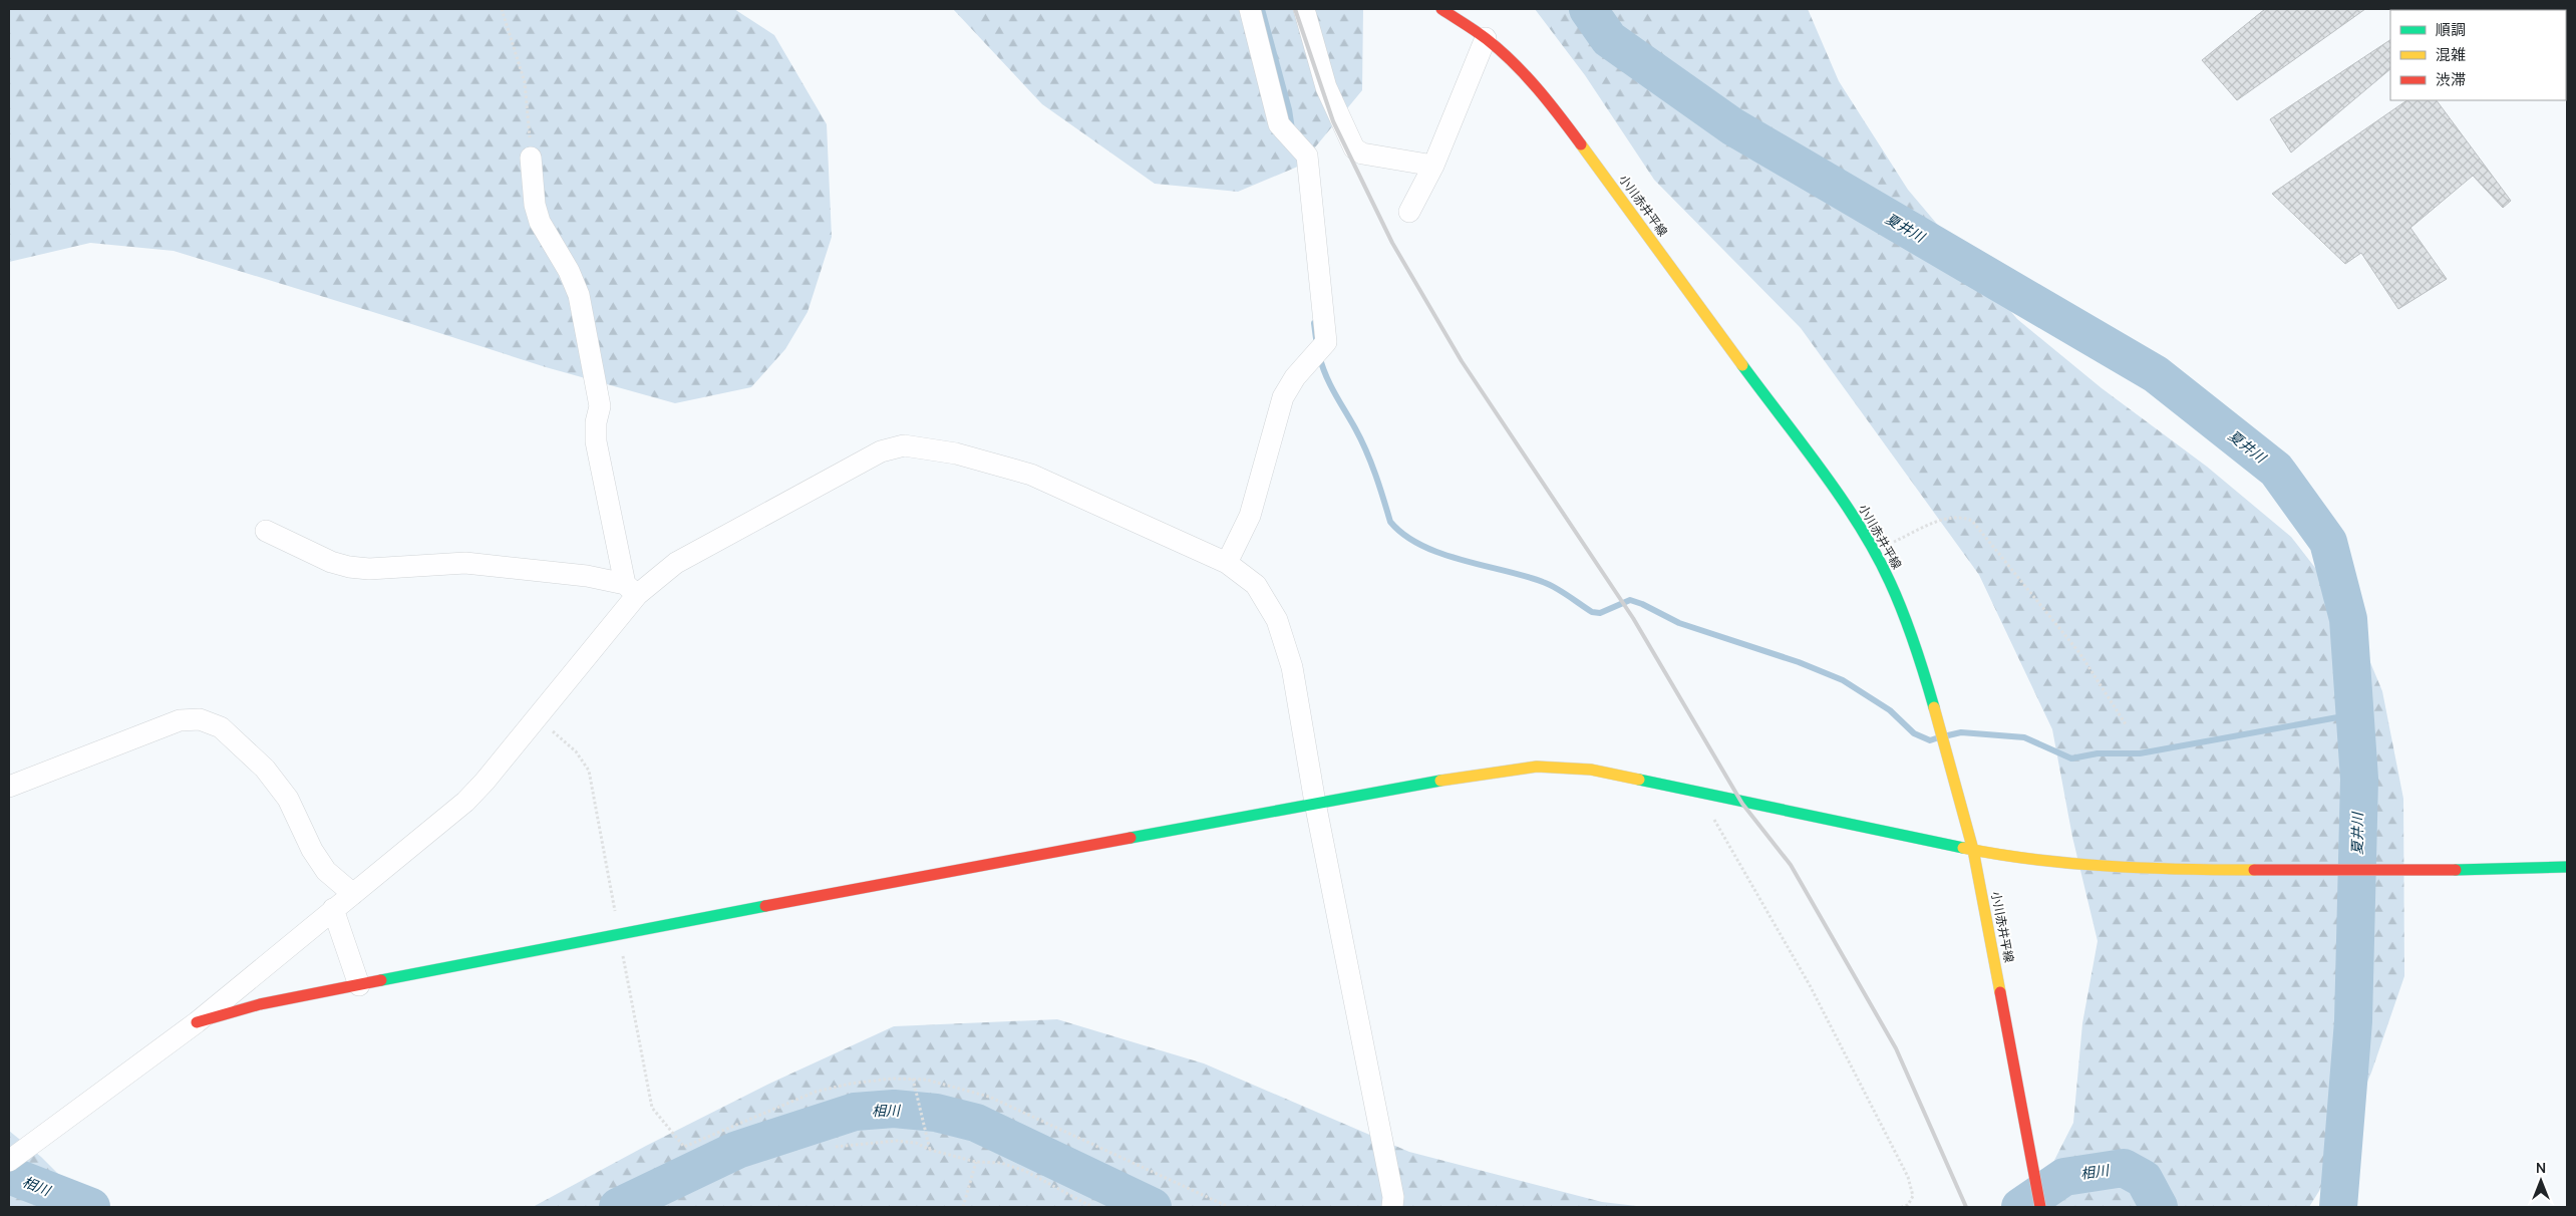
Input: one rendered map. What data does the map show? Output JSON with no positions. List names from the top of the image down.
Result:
{
  "streets": {
    "street": ["小川赤井平線"]
  },
  "water": ["夏井川", "相川"],
  "legend": ["順調", "混雑", "渋滞"],
  "north": "top"
}
